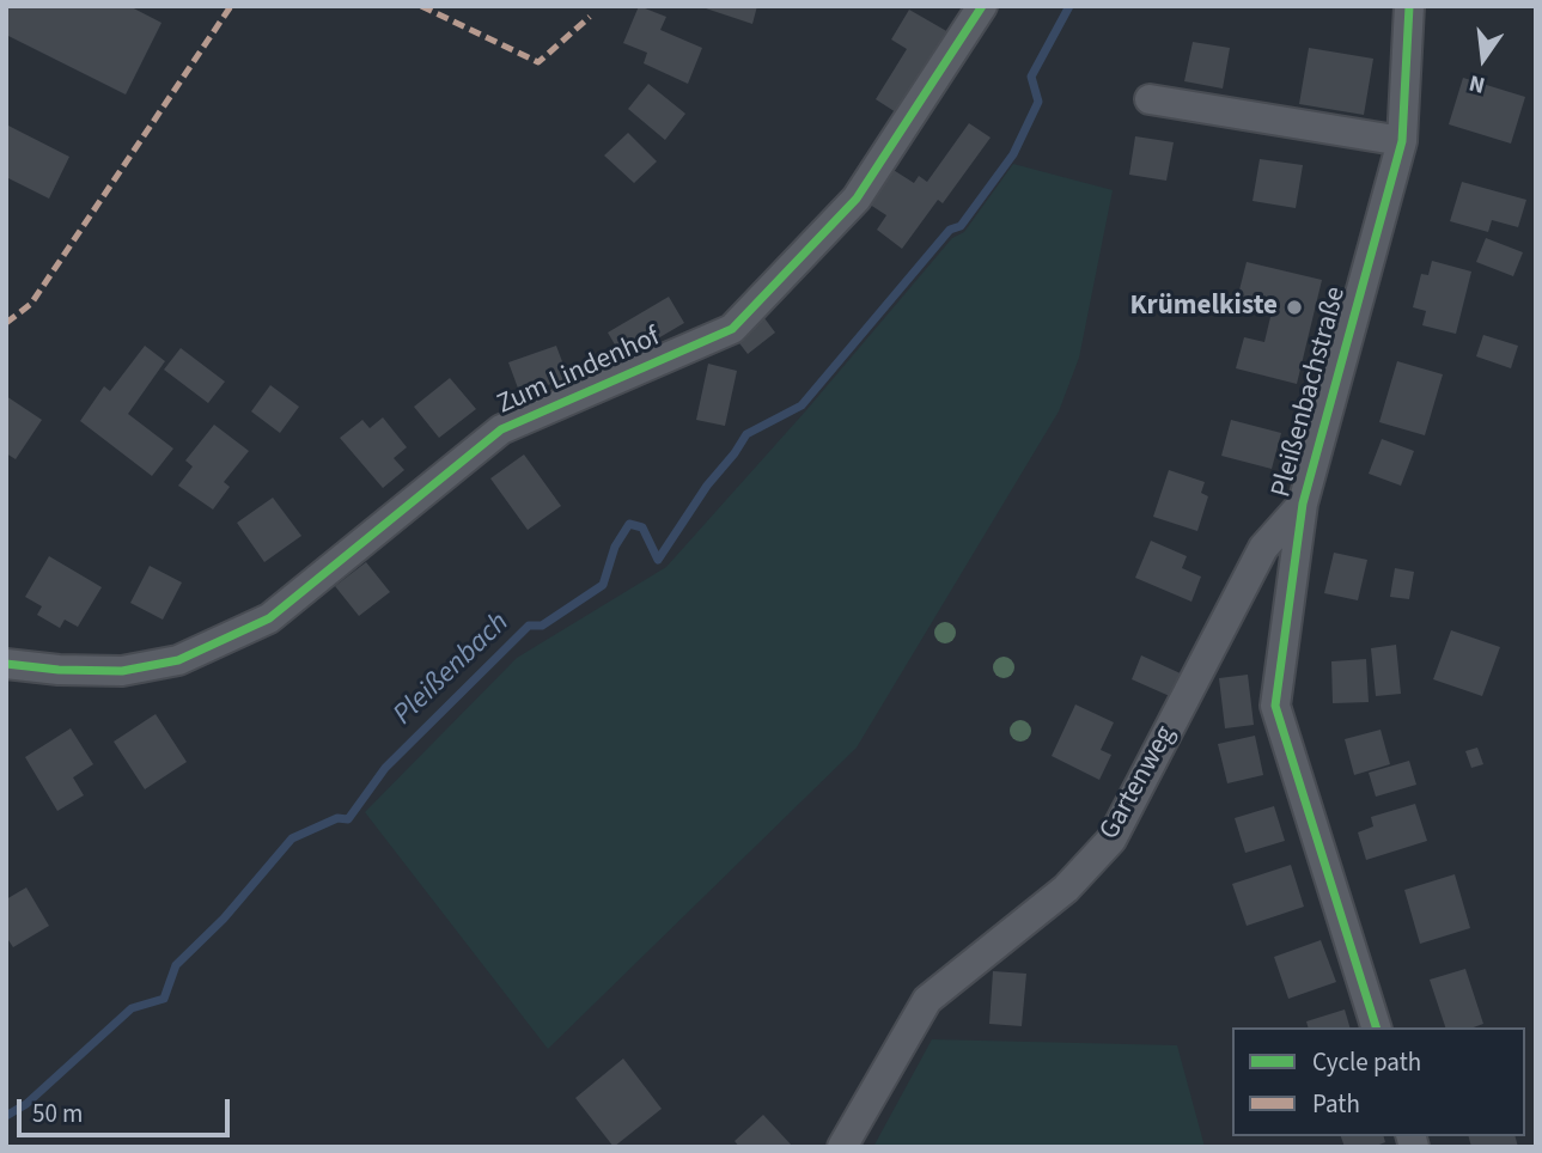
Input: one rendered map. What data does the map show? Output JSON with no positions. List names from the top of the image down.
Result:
{
  "streets": {
    "street": ["Zum Lindenhof", "Pleißenbachstraße", "Gartenweg"]
  },
  "crossings": [
    ["Pleißenbachstraße", "Gartenweg"]
  ],
  "water": ["Pleißenbach"],
  "places": ["Krümelkiste"],
  "legend": ["Cycle path", "Path"],
  "scale_bar": "50 m",
  "north": "bottom"
}
